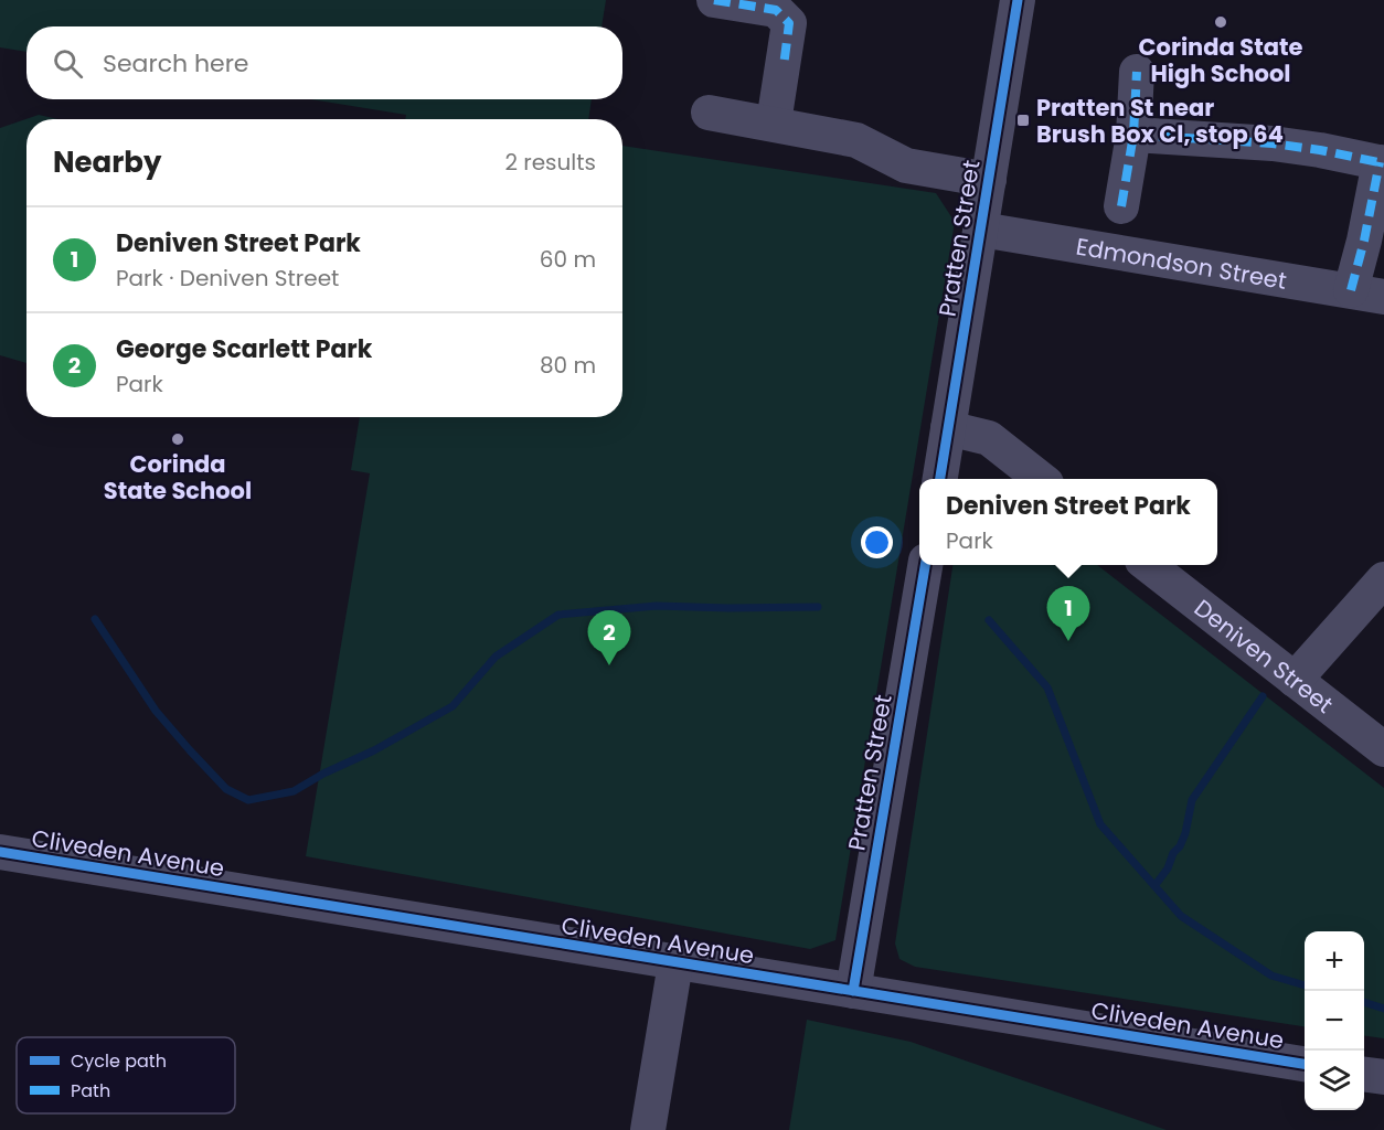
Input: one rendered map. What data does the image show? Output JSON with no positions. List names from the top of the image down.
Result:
{
  "streets": {
    "street": [
      "Pratten Street",
      "Edmondson Street",
      "Deniven Street",
      "Cliveden Avenue"
    ]
  },
  "crossings": [
    ["Pratten Street", "Edmondson Street"],
    ["Pratten Street", "Cliveden Avenue"]
  ],
  "places": {
    "other": ["Corinda State High School", "Corinda State School"],
    "transit": ["Pratten St near Brush Box Cl, stop 64"]
  },
  "legend": ["Cycle path", "Path"],
  "page": {
    "search": "Search here",
    "heading": ["Nearby", "2 results"],
    "list": [
      {
        "mark": "1",
        "name": "Deniven Street Park",
        "note": "Park · Deniven Street",
        "value": "60 m"
      },
      {
        "mark": "2",
        "name": "George Scarlett Park",
        "note": "Park",
        "value": "80 m"
      }
    ],
    "popup": ["Deniven Street Park", "Park"],
    "pins": ["1", "2"],
    "map_buttons": ["+", "−"]
  }
}
